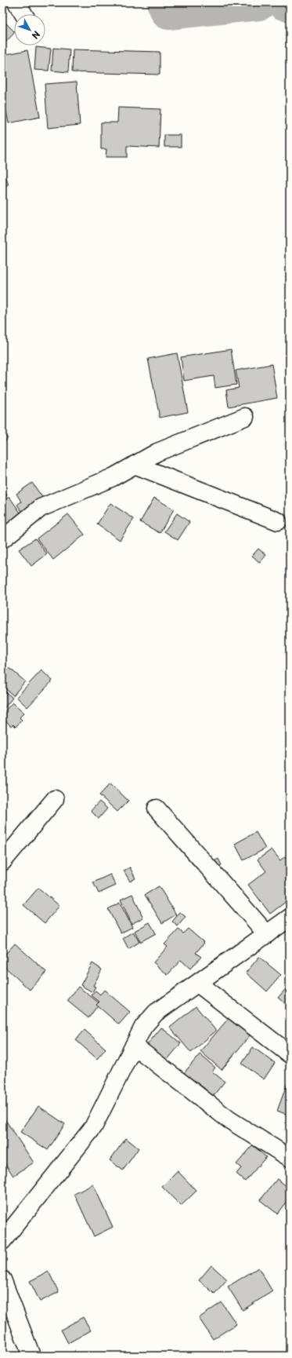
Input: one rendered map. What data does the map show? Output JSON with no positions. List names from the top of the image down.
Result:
{
  "north": "bottom right"
}
